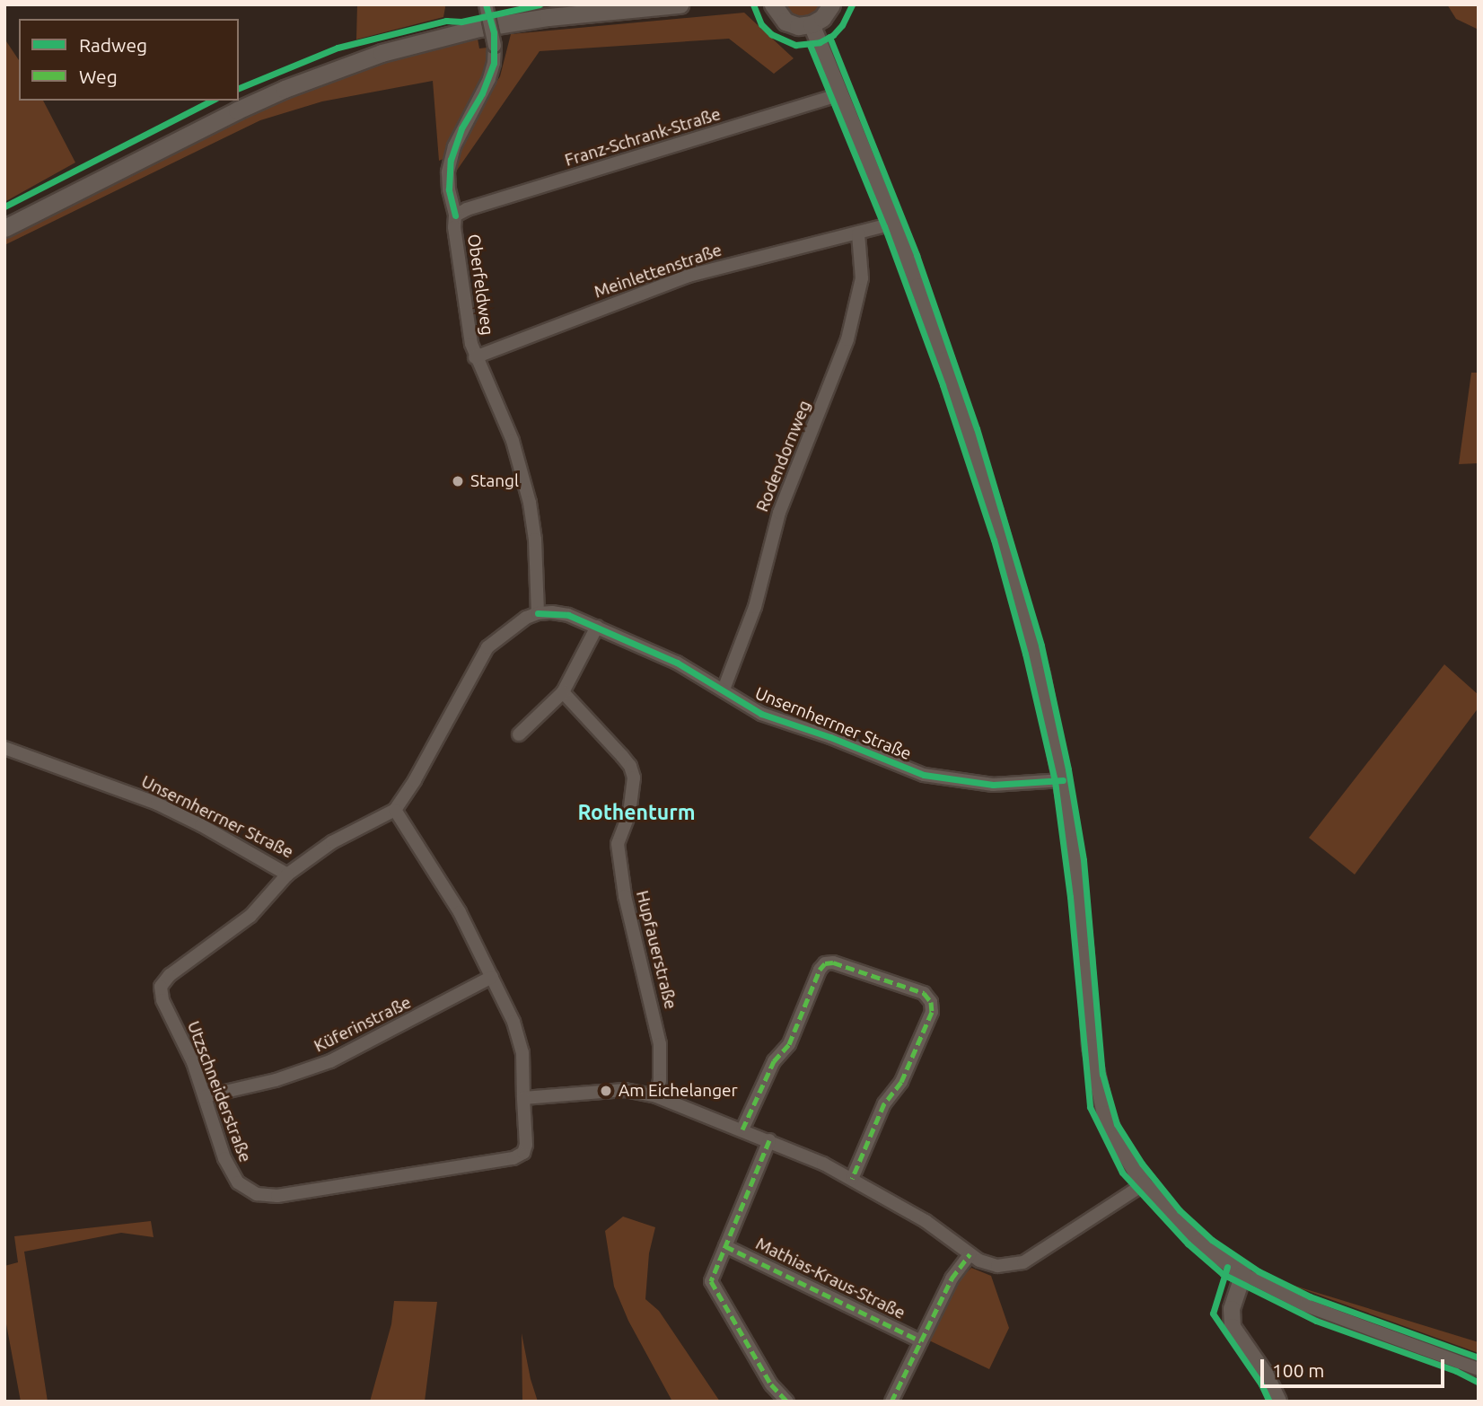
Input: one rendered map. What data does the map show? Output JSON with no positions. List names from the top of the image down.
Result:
{
  "streets": {
    "street": [
      "Franz-Schrank-Straße",
      "Meinlettenstraße",
      "Oberfeldweg",
      "Rodendornweg",
      "Unsernherrner Straße",
      "Hupfauerstraße",
      "Küferinstraße",
      "Utzschneiderstraße",
      "Mathias-Kraus-Straße"
    ]
  },
  "crossings": [
    ["Franz-Schrank-Straße", "Oberfeldweg"],
    ["Meinlettenstraße", "Oberfeldweg"],
    ["Meinlettenstraße", "Rodendornweg"],
    ["Oberfeldweg", "Unsernherrner Straße"],
    ["Rodendornweg", "Unsernherrner Straße"],
    ["Unsernherrner Straße", "Utzschneiderstraße"],
    ["Küferinstraße", "Utzschneiderstraße"]
  ],
  "districts": ["Rothenturm"],
  "places": ["Stangl", "Am Eichelanger"],
  "legend": ["Radweg", "Weg"],
  "scale_bar": "100 m"
}
